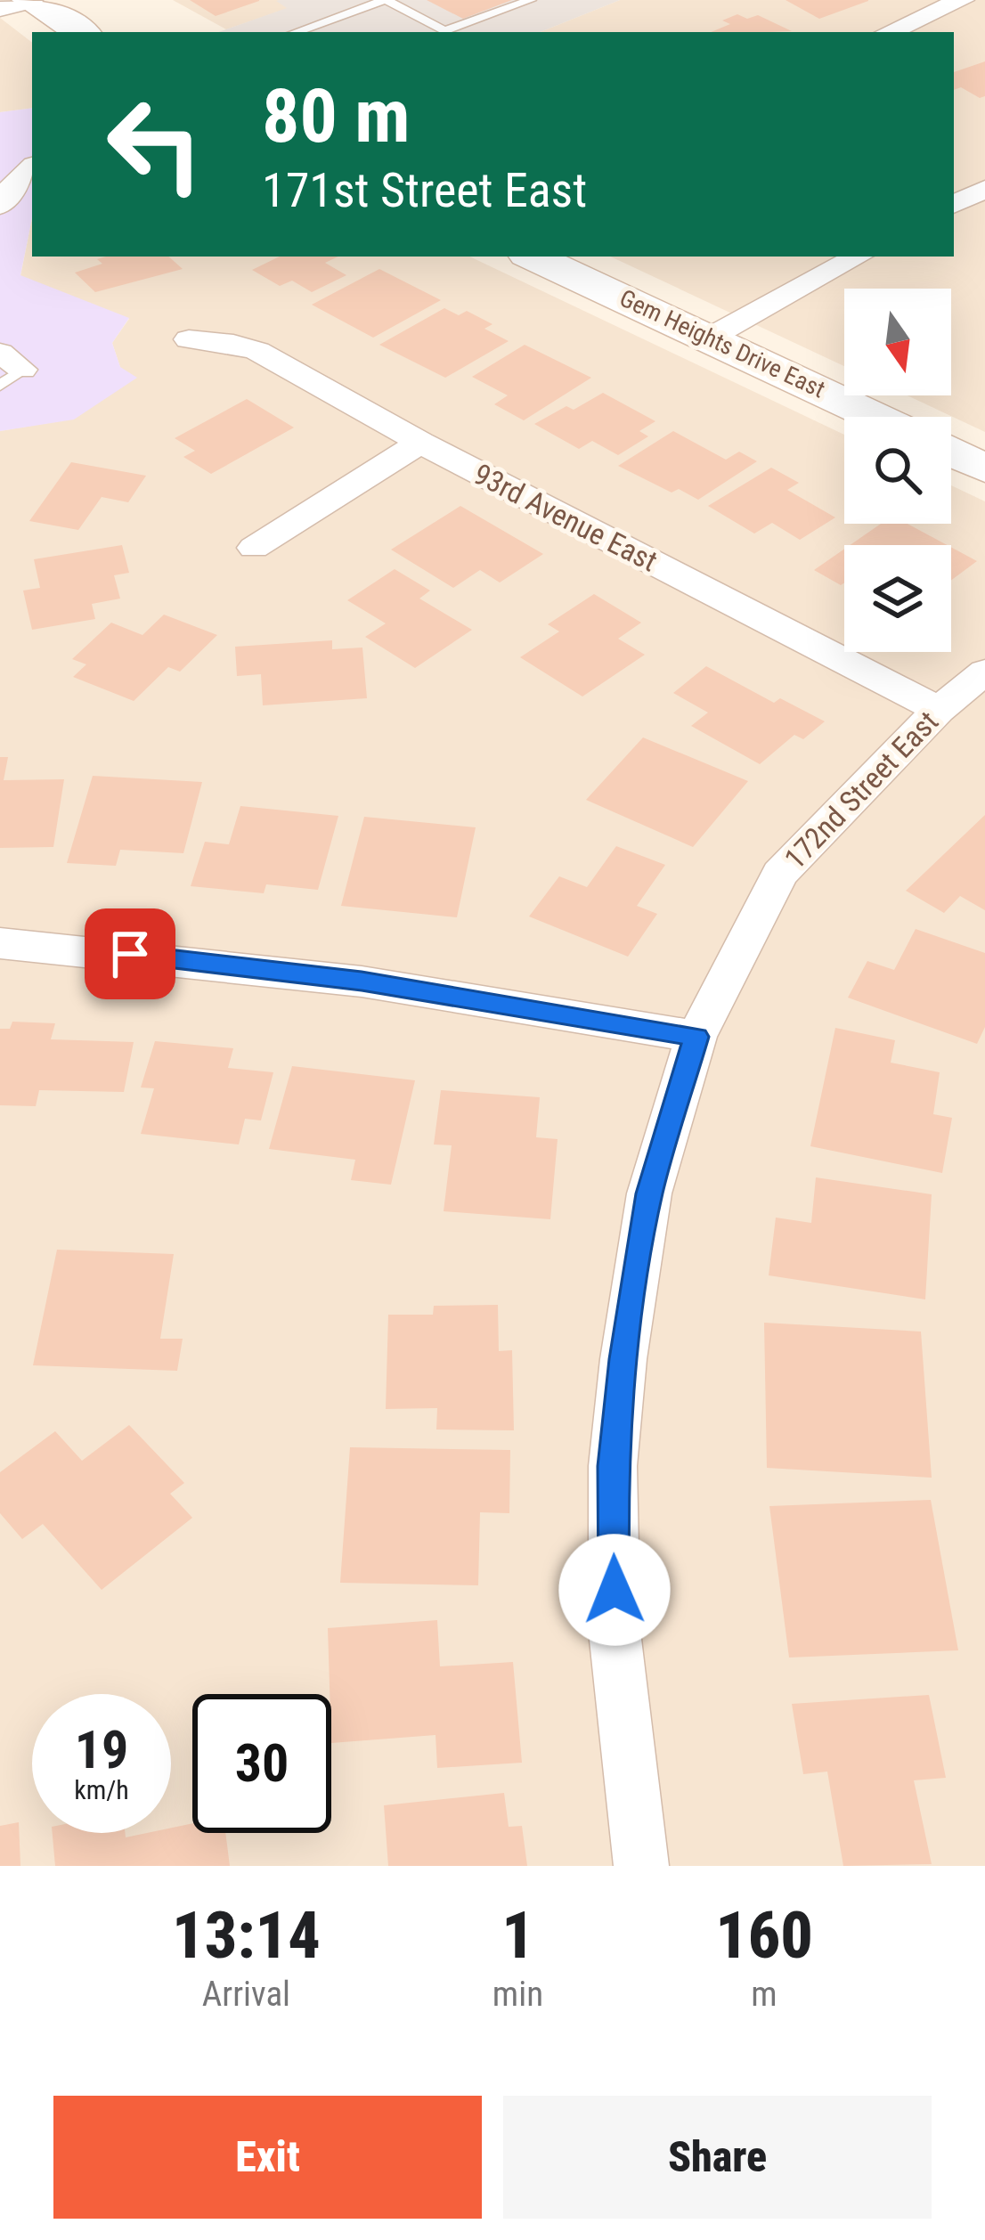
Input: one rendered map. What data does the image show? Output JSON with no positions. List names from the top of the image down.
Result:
{
  "streets": {
    "street": ["Gem Heights Drive East", "93rd Avenue East", "172nd Street East"]
  },
  "crossings": [
    ["93rd Avenue East", "172nd Street East"]
  ],
  "north": "bottom",
  "page": {
    "turn": ["80 m", "171st Street East"],
    "speed": "19 km/h",
    "limit": "30",
    "eta": [
      "13:14",
      "Arrival",
      "1",
      "min",
      "160",
      "m"
    ],
    "buttons": ["Exit", "Share"]
  }
}
